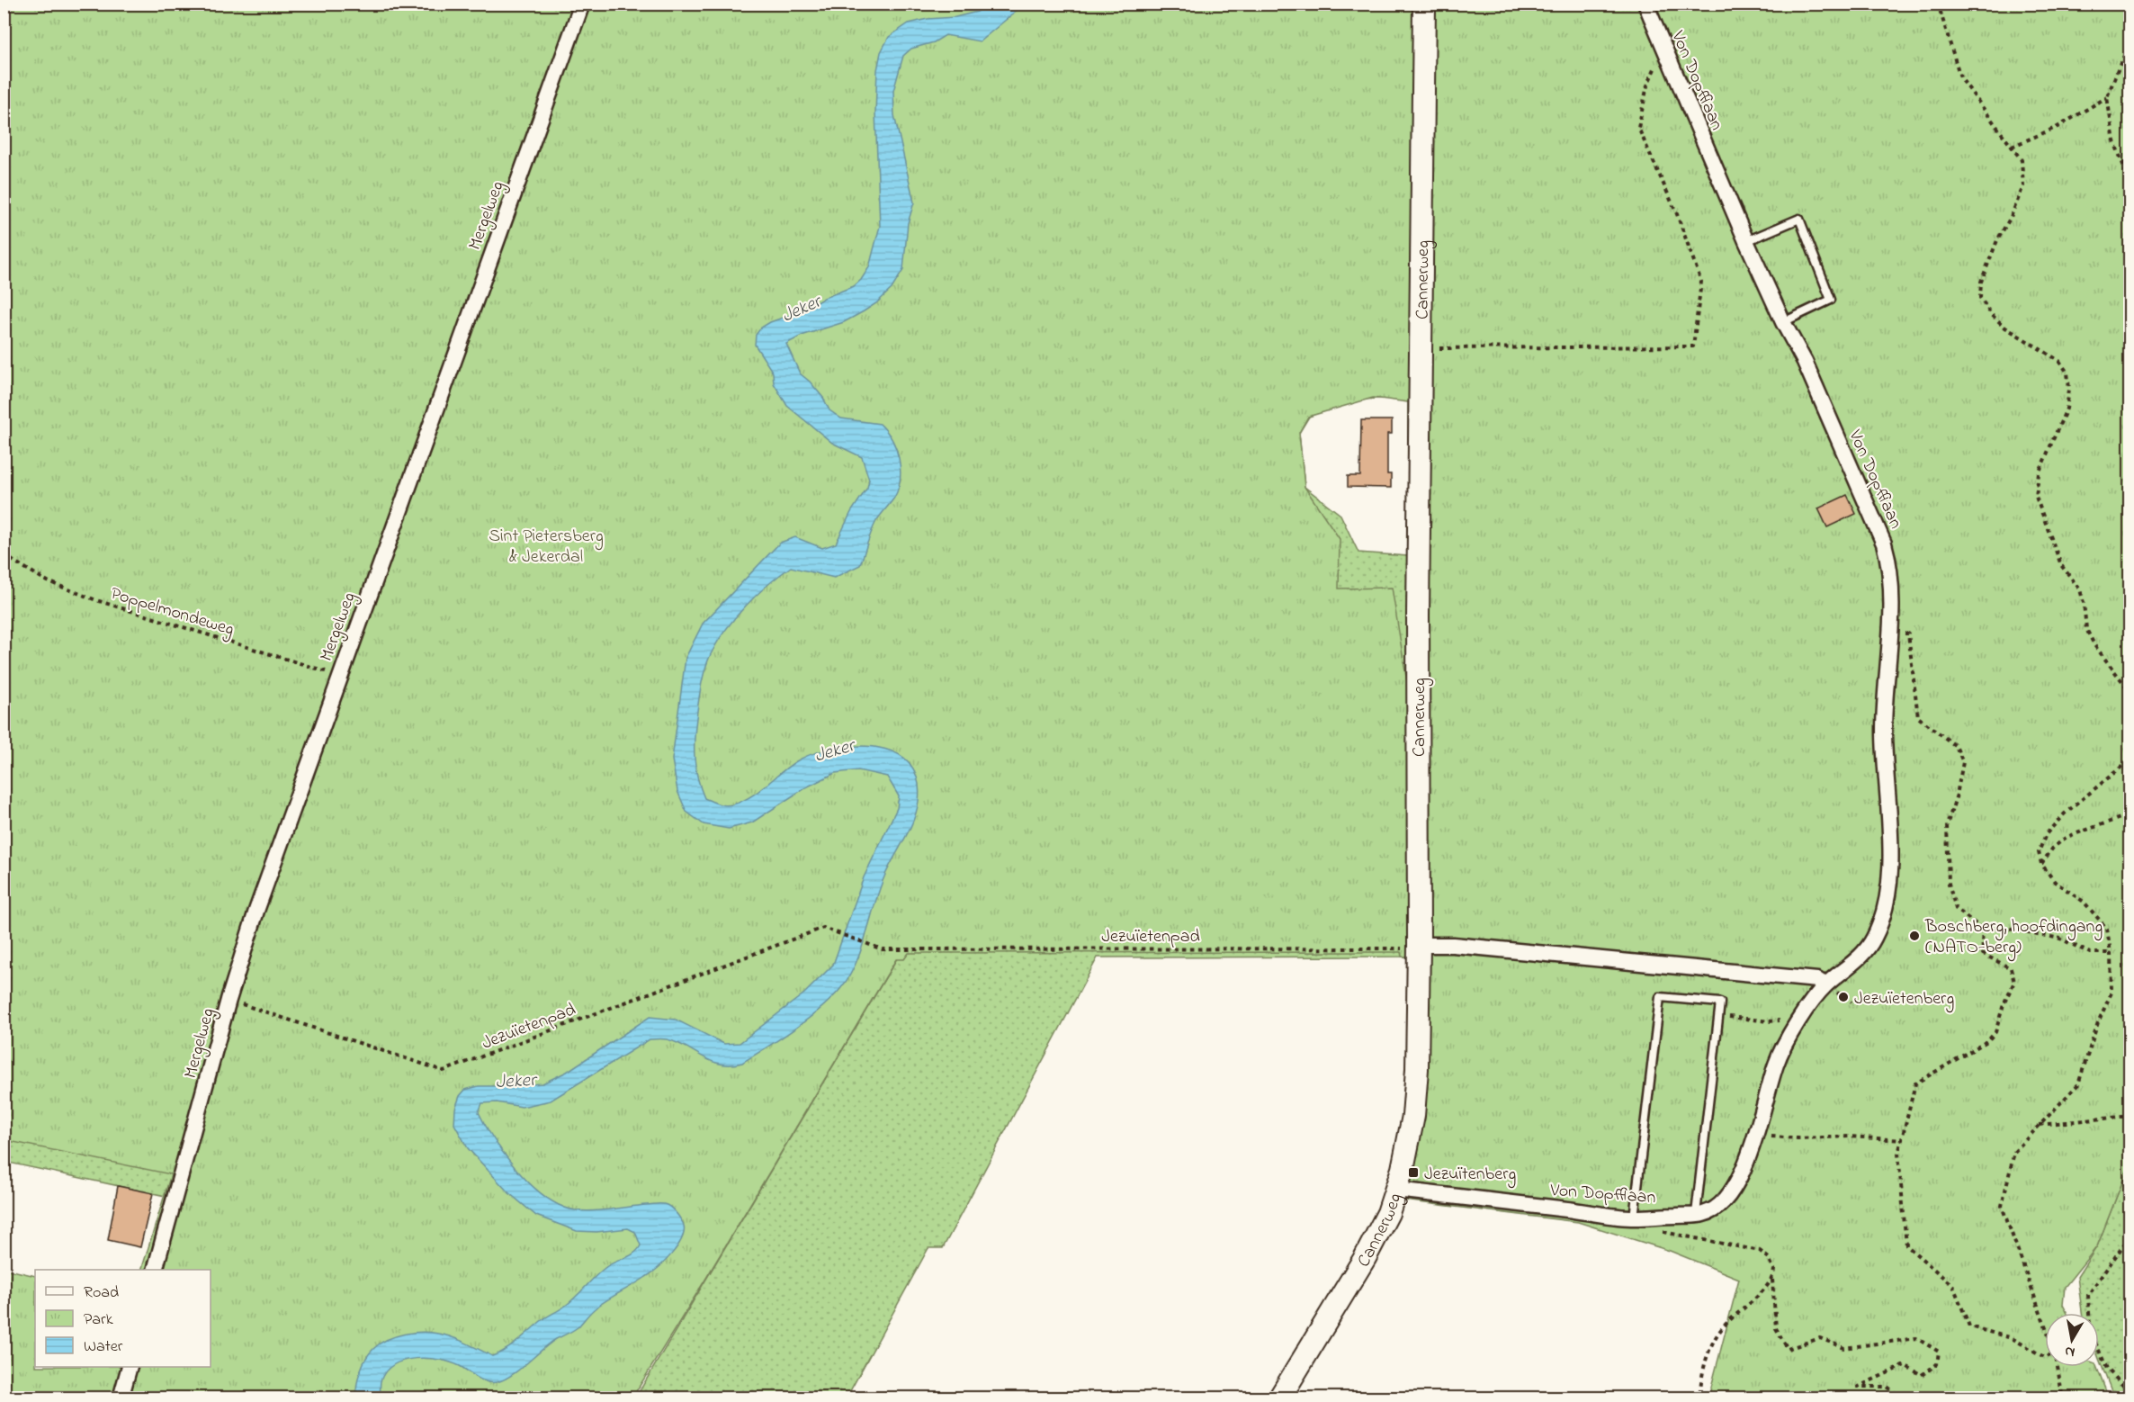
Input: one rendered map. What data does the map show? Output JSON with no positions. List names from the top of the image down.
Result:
{
  "streets": {
    "main road": ["Cannerweg"],
    "street": ["Von Dopfflaan", "Mergelweg"],
    "path": ["Poppelmondeweg", "Jezuïetenpad"]
  },
  "crossings": [
    ["Von Dopfflaan", "Cannerweg"],
    ["Mergelweg", "Poppelmondeweg"],
    ["Mergelweg", "Jezuïetenpad"],
    ["Cannerweg", "Jezuïetenpad"]
  ],
  "water": ["Jeker"],
  "parks": ["Sint Pietersberg & Jekerdal"],
  "places": {
    "other": ["Boschberg, hoofdingang (NATO-berg)", "Jezuïetenberg"],
    "transit": ["Jezuïtenberg"]
  },
  "legend": ["Road", "Park", "Water"],
  "north": "bottom"
}
